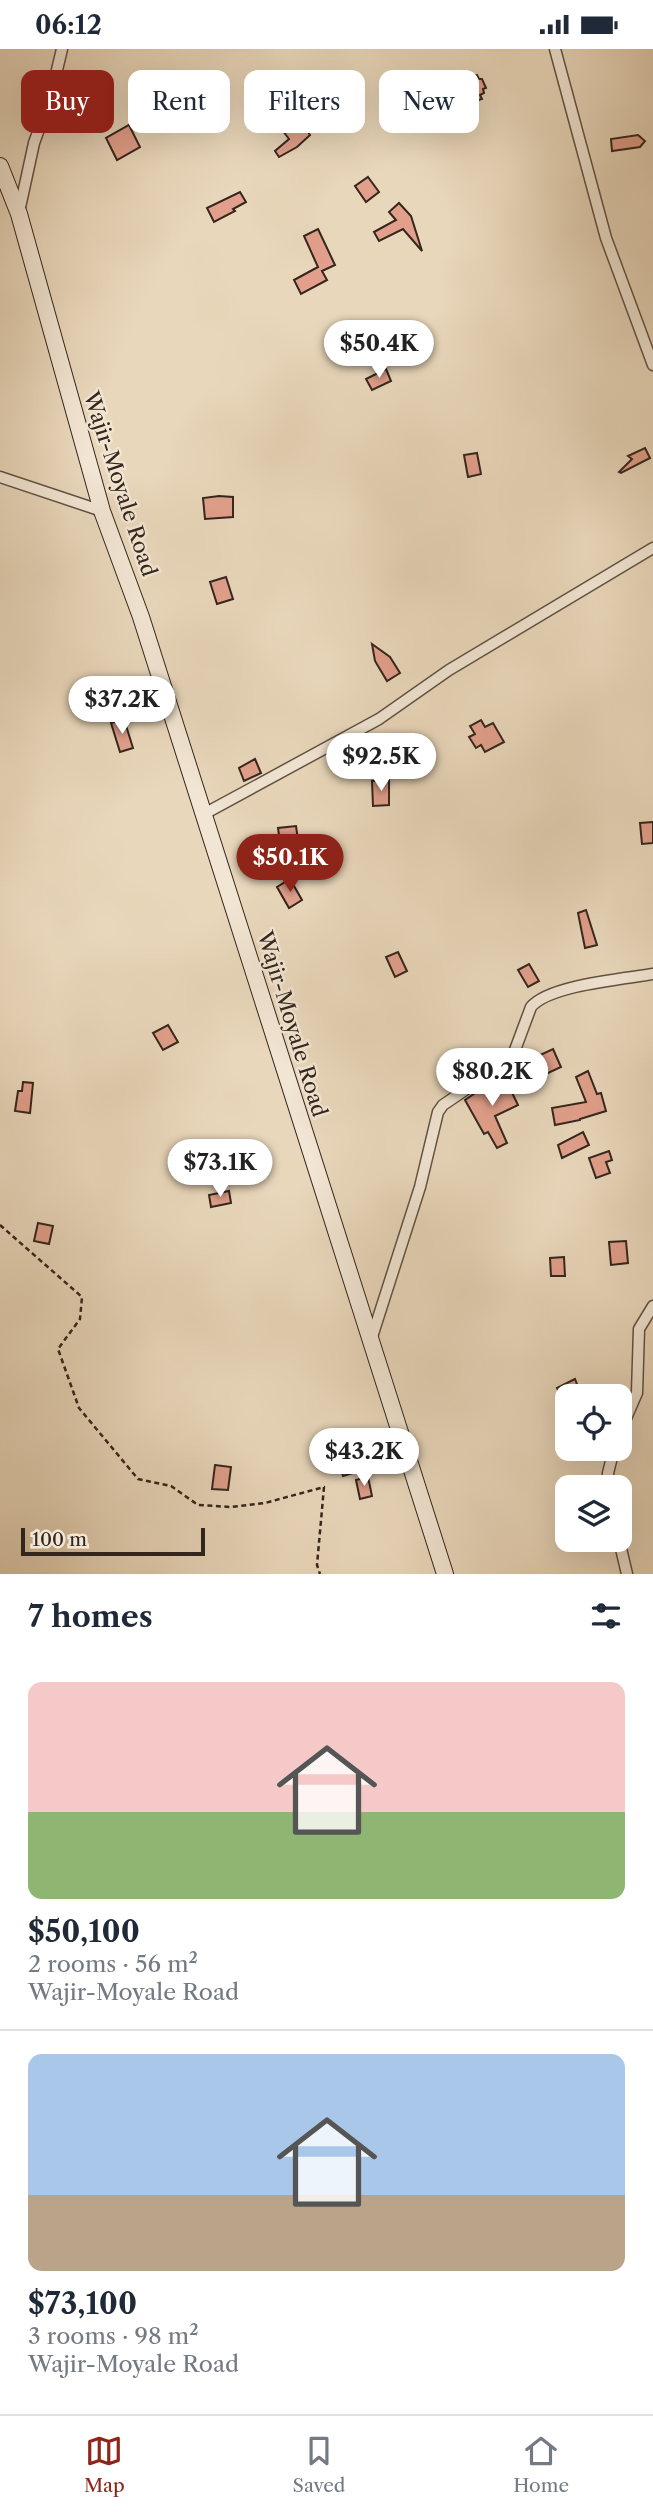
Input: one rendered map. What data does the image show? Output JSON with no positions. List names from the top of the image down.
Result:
{
  "streets": {
    "main road": ["Wajir-Moyale Road"]
  },
  "scale_bar": "100 m",
  "page": {
    "status": "06:12",
    "chip": [
      "Buy",
      "Rent",
      "Filters",
      "New"
    ],
    "price": [
      "$50.4K",
      "$37.2K",
      "$92.5K",
      "$50.1K",
      "$80.2K",
      "$73.1K",
      "$43.2K"
    ],
    "scale": "100 m",
    "heading": "7 homes",
    "list": [
      {
        "name": "$50,100",
        "note": "2 rooms · 56 m² · Wajir-Moyale Road"
      },
      {
        "name": "$73,100",
        "note": "3 rooms · 98 m² · Wajir-Moyale Road"
      }
    ],
    "tabs": ["Map", "Saved", "Home"]
  }
}
